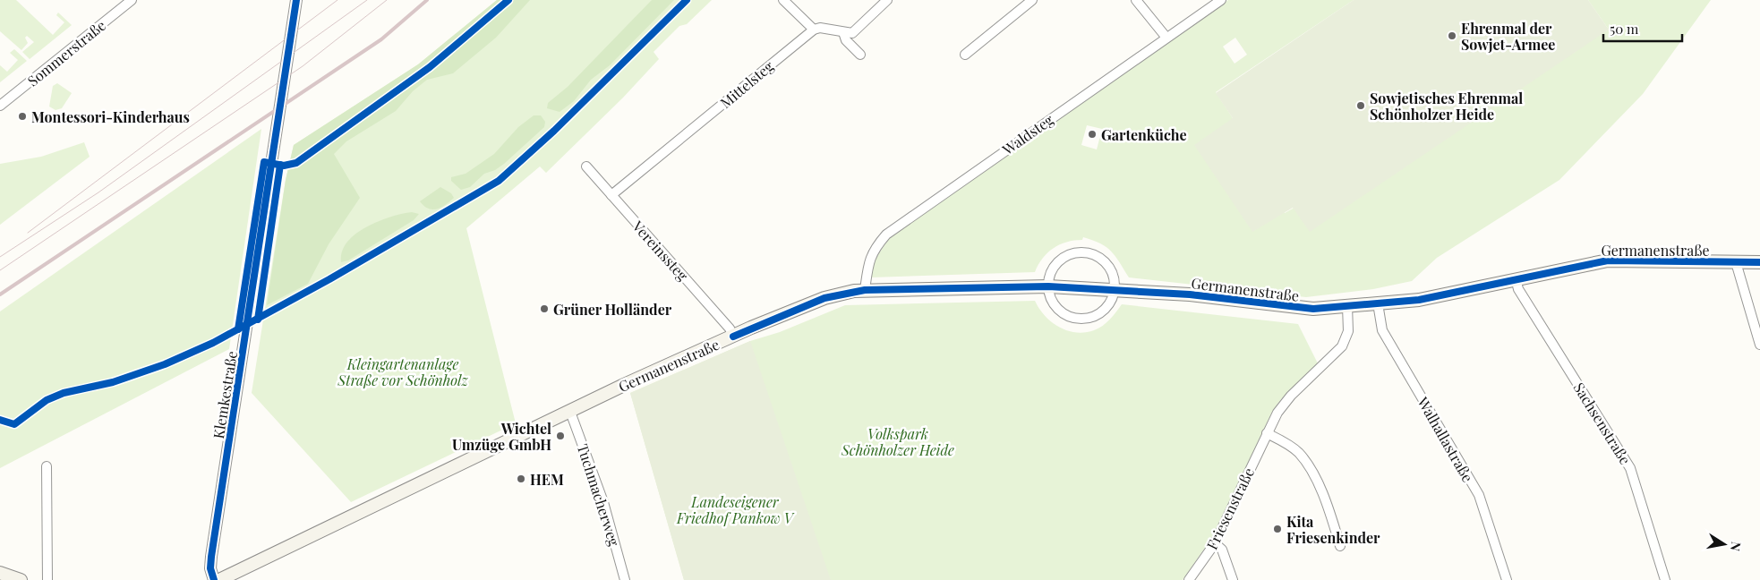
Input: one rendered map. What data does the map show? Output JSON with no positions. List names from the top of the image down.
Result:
{
  "streets": {
    "main road": ["Germanenstraße"],
    "street": [
      "Sommerstraße",
      "Mittelsteg",
      "Waldsteg",
      "Vereinssteg",
      "Klemkestraße",
      "Sachsenstraße",
      "Walhallastraße",
      "Tuchmacherweg",
      "Friesenstraße"
    ]
  },
  "crossings": [
    ["Mittelsteg", "Vereinssteg"],
    ["Waldsteg", "Germanenstraße"],
    ["Germanenstraße", "Vereinssteg"],
    ["Germanenstraße", "Sachsenstraße"],
    ["Germanenstraße", "Walhallastraße"],
    ["Germanenstraße", "Tuchmacherweg"],
    ["Germanenstraße", "Friesenstraße"]
  ],
  "parks": ["Kleingartenanlage Straße vor Schönholz", "Volkspark Schönholzer Heide", "Landeseigener Friedhof Pankow V"],
  "places": [
    "Ehrenmal der Sowjet-Armee",
    "Sowjetisches Ehrenmal Schönholzer Heide",
    "Montessori-Kinderhaus",
    "Gartenküche",
    "Grüner Holländer",
    "Wichtel Umzüge GmbH",
    "HEM",
    "Kita Friesenkinder"
  ],
  "scale_bar": "50 m",
  "north": "right"
}
